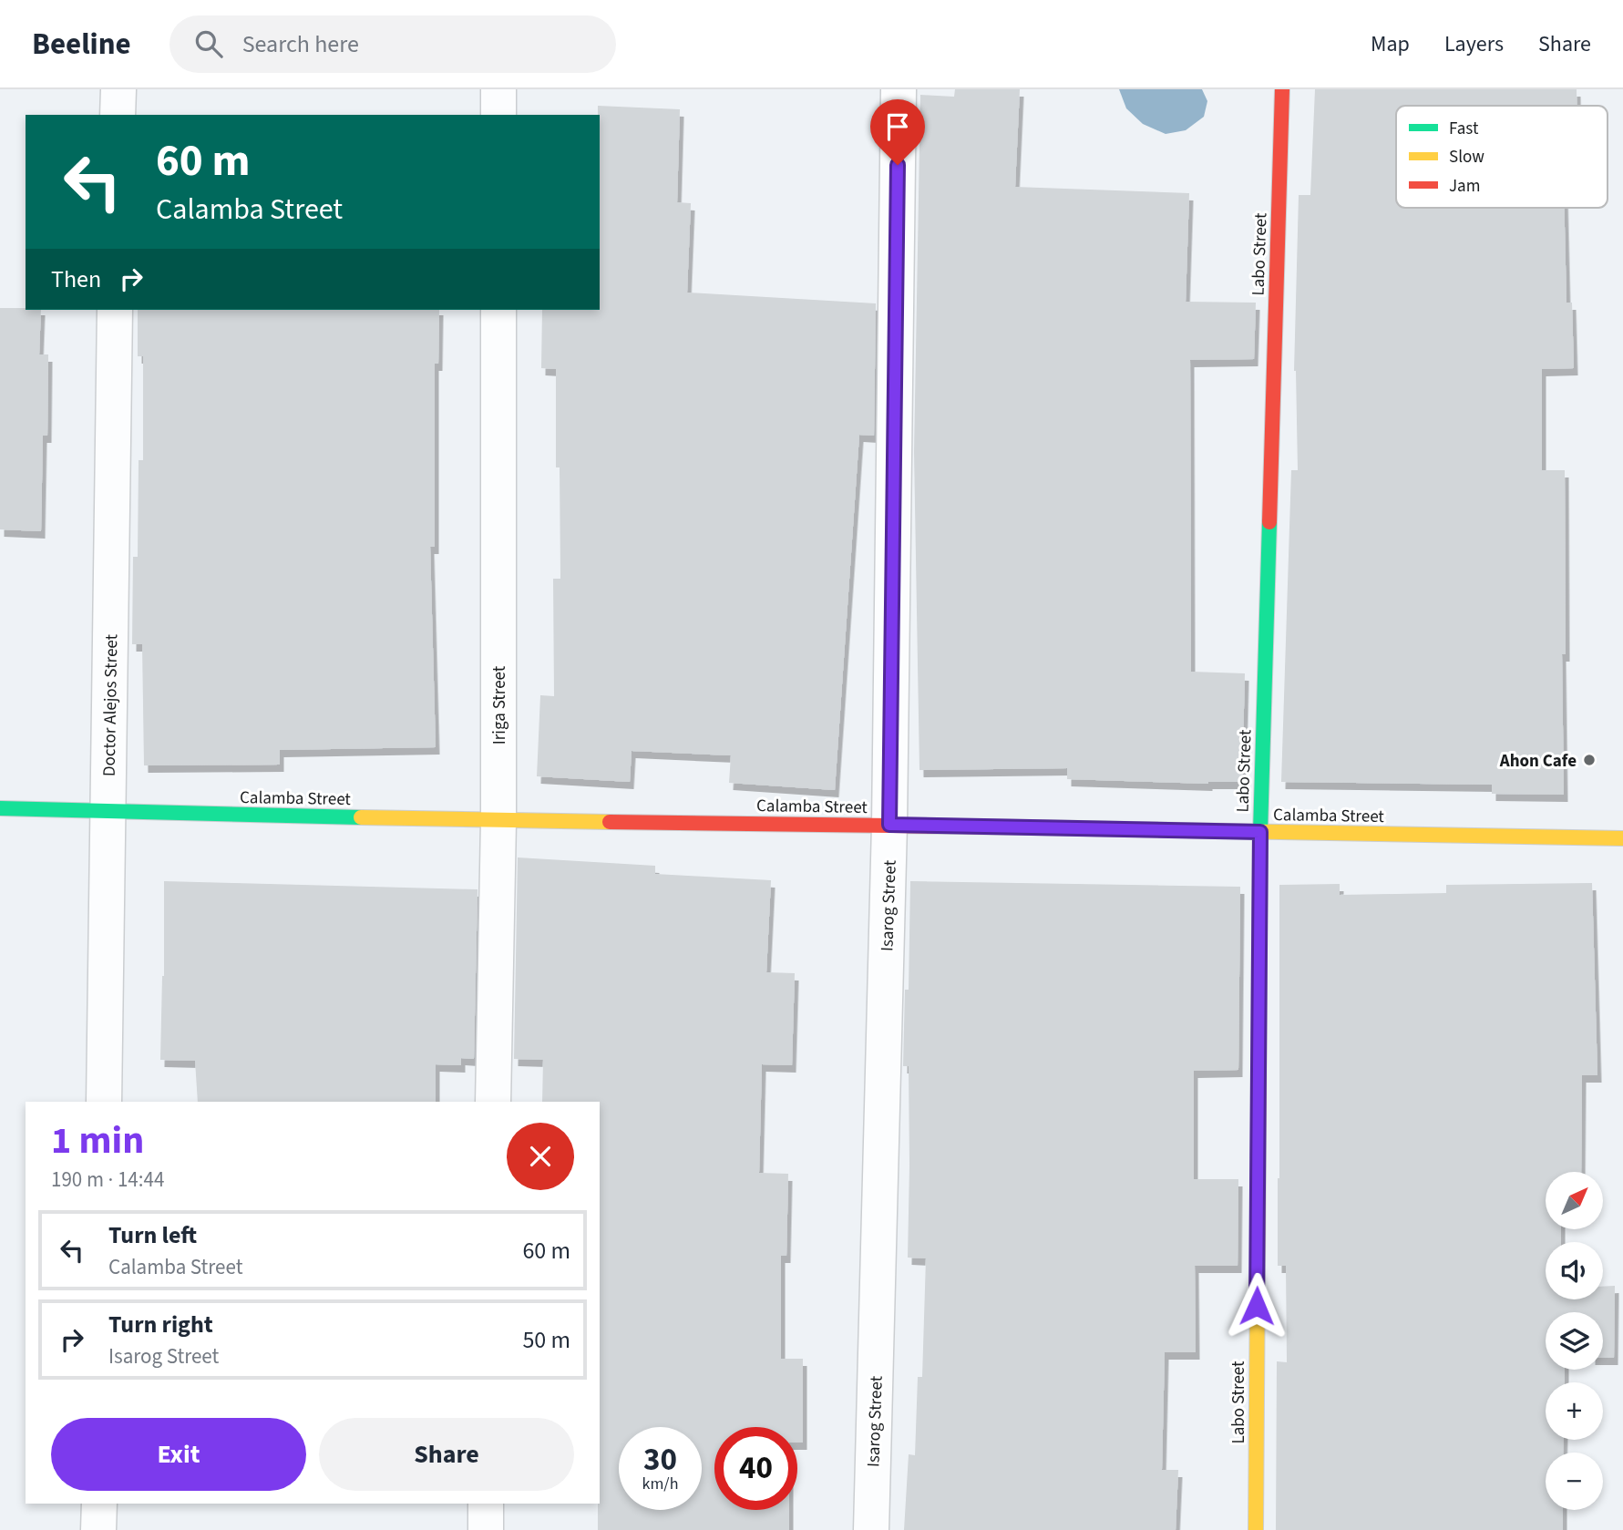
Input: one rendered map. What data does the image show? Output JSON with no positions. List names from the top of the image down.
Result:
{
  "streets": {
    "street": [
      "Labo Street",
      "Doctor Alejos Street",
      "Iriga Street",
      "Calamba Street",
      "Isarog Street"
    ]
  },
  "crossings": [
    ["Labo Street", "Calamba Street"],
    ["Doctor Alejos Street", "Calamba Street"],
    ["Iriga Street", "Calamba Street"],
    ["Calamba Street", "Isarog Street"]
  ],
  "places": ["Ahon Cafe"],
  "legend": ["Fast", "Slow", "Jam"],
  "north": "top right",
  "page": {
    "header": "Beeline",
    "search": "Search here",
    "nav": ["Map", "Layers", "Share"],
    "turn": ["60 m", "Calamba Street"],
    "then": "Then",
    "heading": ["1 min", "190 m · 14:44"],
    "map_buttons": ["+", "−"],
    "list": [
      {
        "name": "Turn left",
        "note": "Calamba Street",
        "value": "60 m"
      },
      {
        "name": "Turn right",
        "note": "Isarog Street",
        "value": "50 m"
      }
    ],
    "buttons": ["Exit", "Share"],
    "speed": "30 km/h",
    "limit": "40"
  }
}
